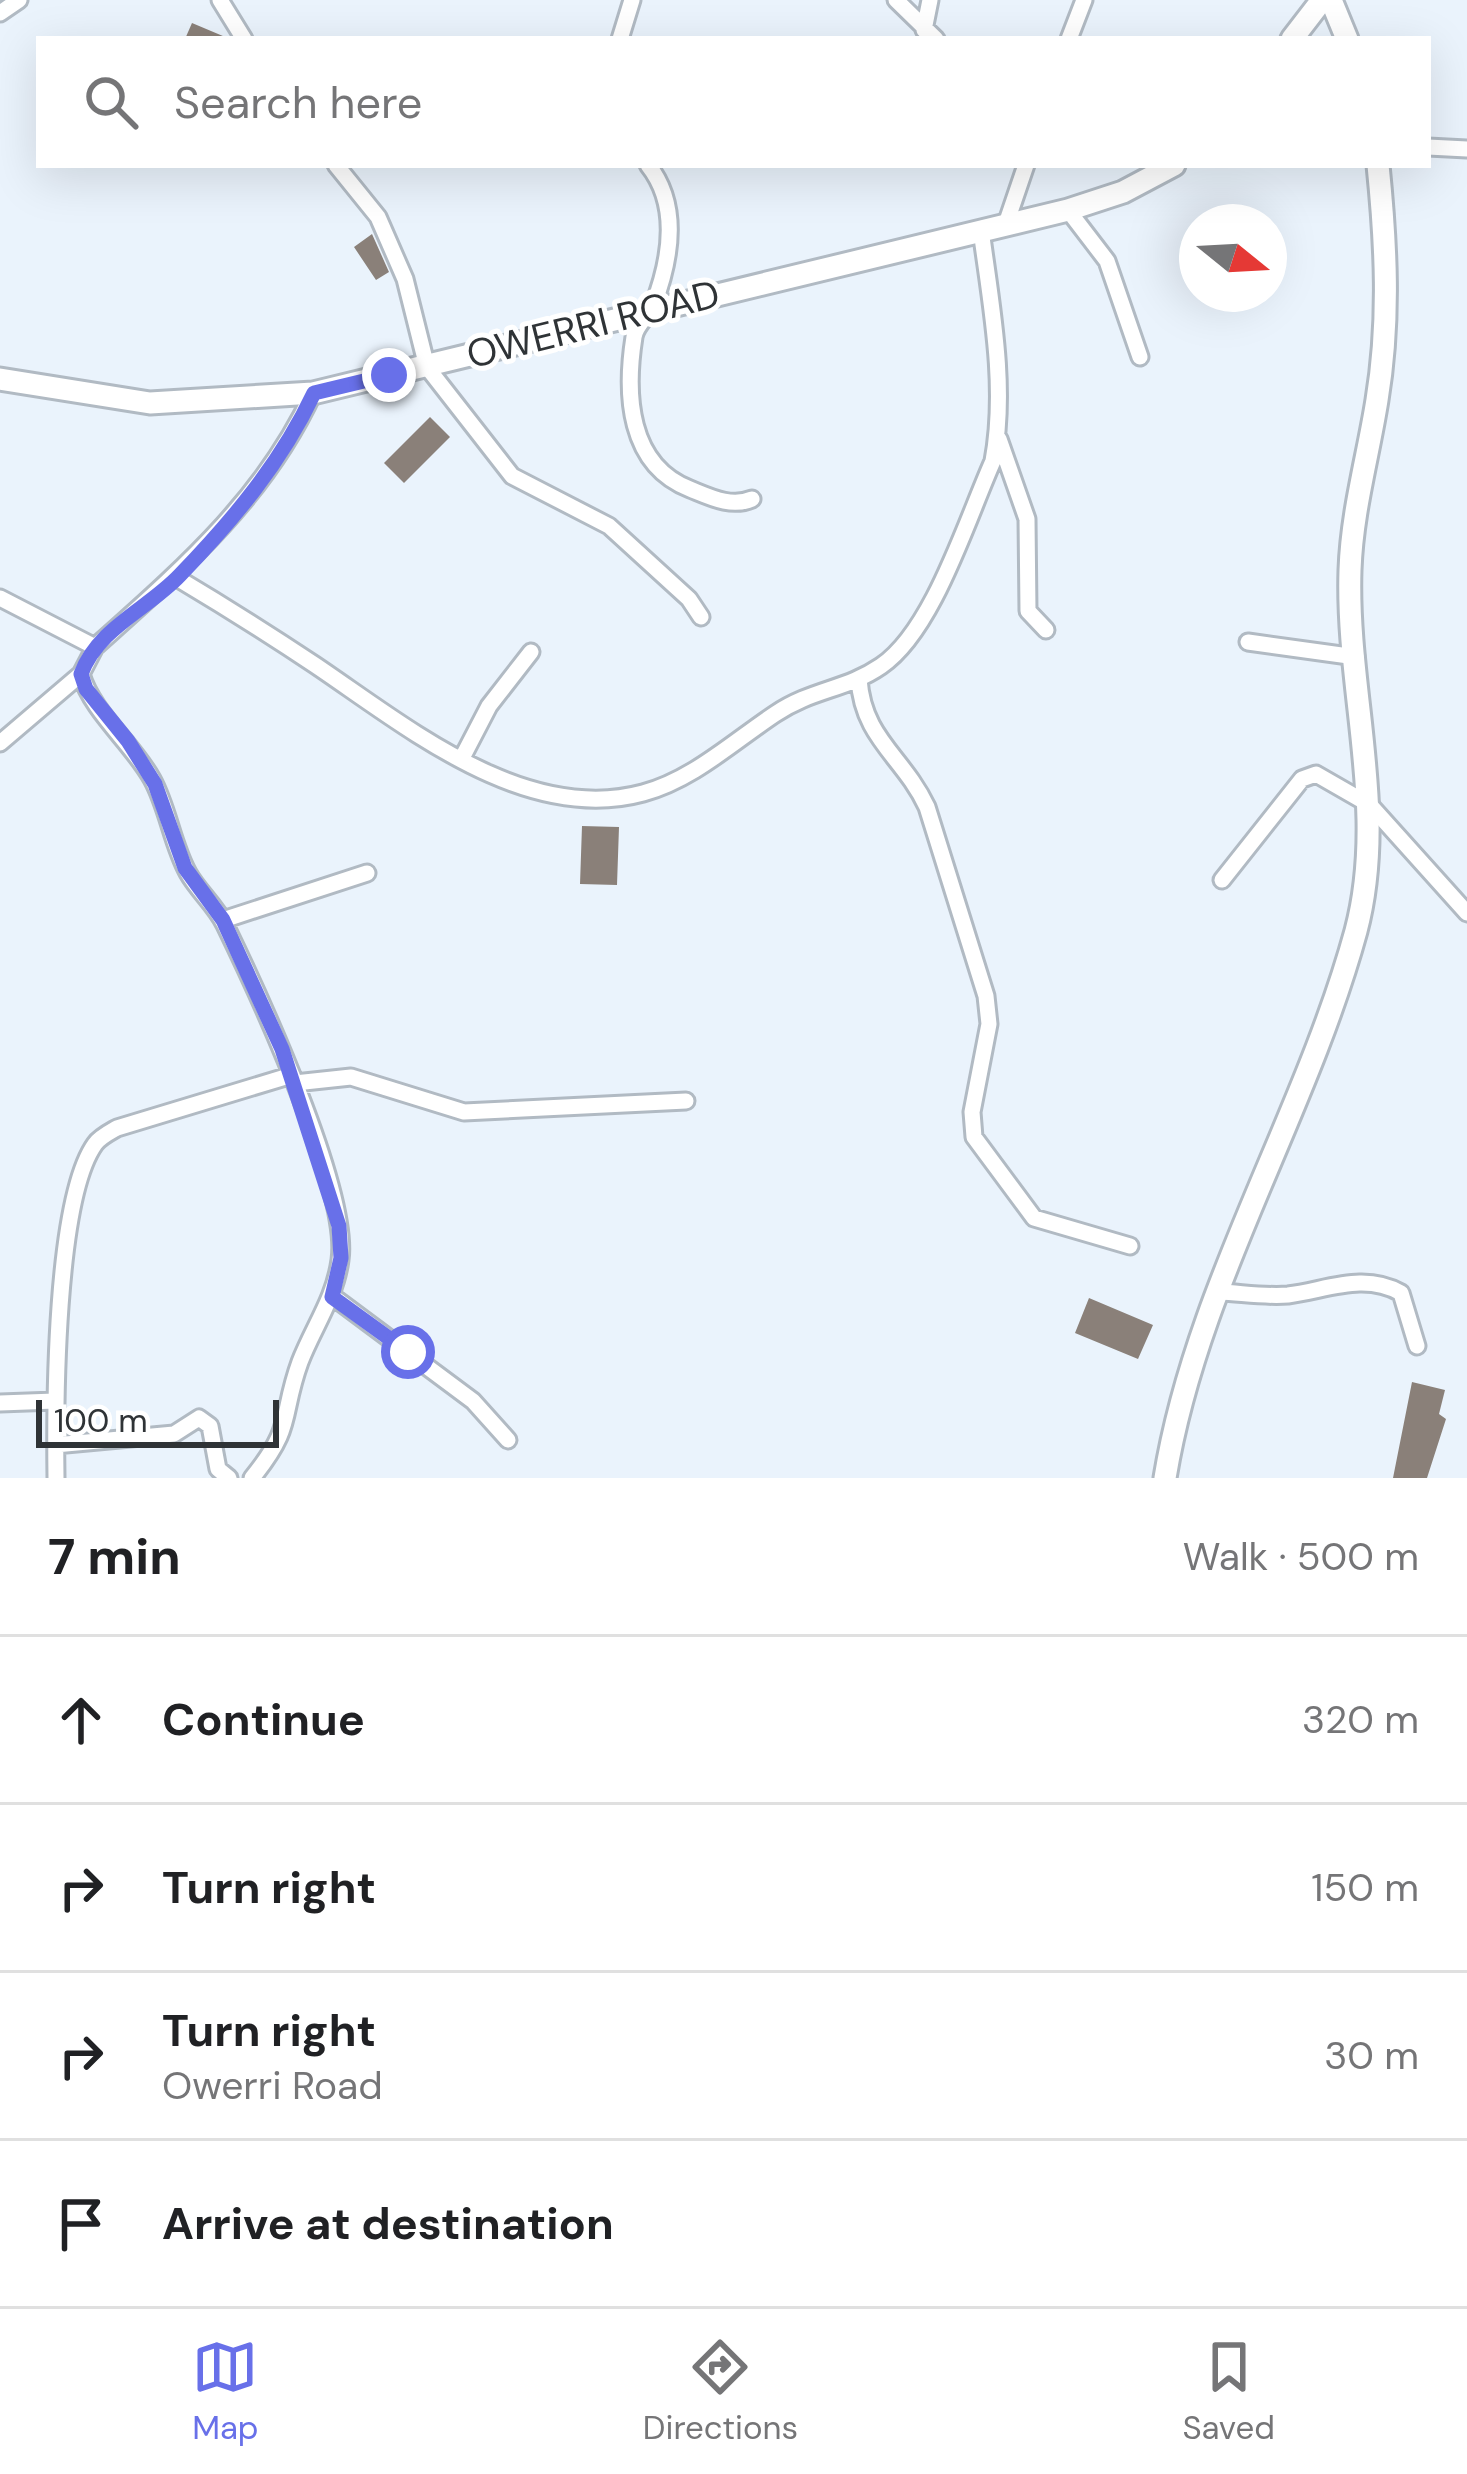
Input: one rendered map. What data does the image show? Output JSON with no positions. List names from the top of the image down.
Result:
{
  "streets": {
    "street": ["OWERRI ROAD"]
  },
  "scale_bar": "100 m",
  "north": "right",
  "page": {
    "search": "Search here",
    "scale": "100 m",
    "heading": ["7 min", "Walk · 500 m"],
    "list": [
      ["Continue", "320 m"],
      ["Turn right", "150 m"],
      ["Turn right", "Owerri Road", "30 m"],
      "Arrive at destination"
    ],
    "nav": ["Map", "Directions", "Saved"]
  }
}
